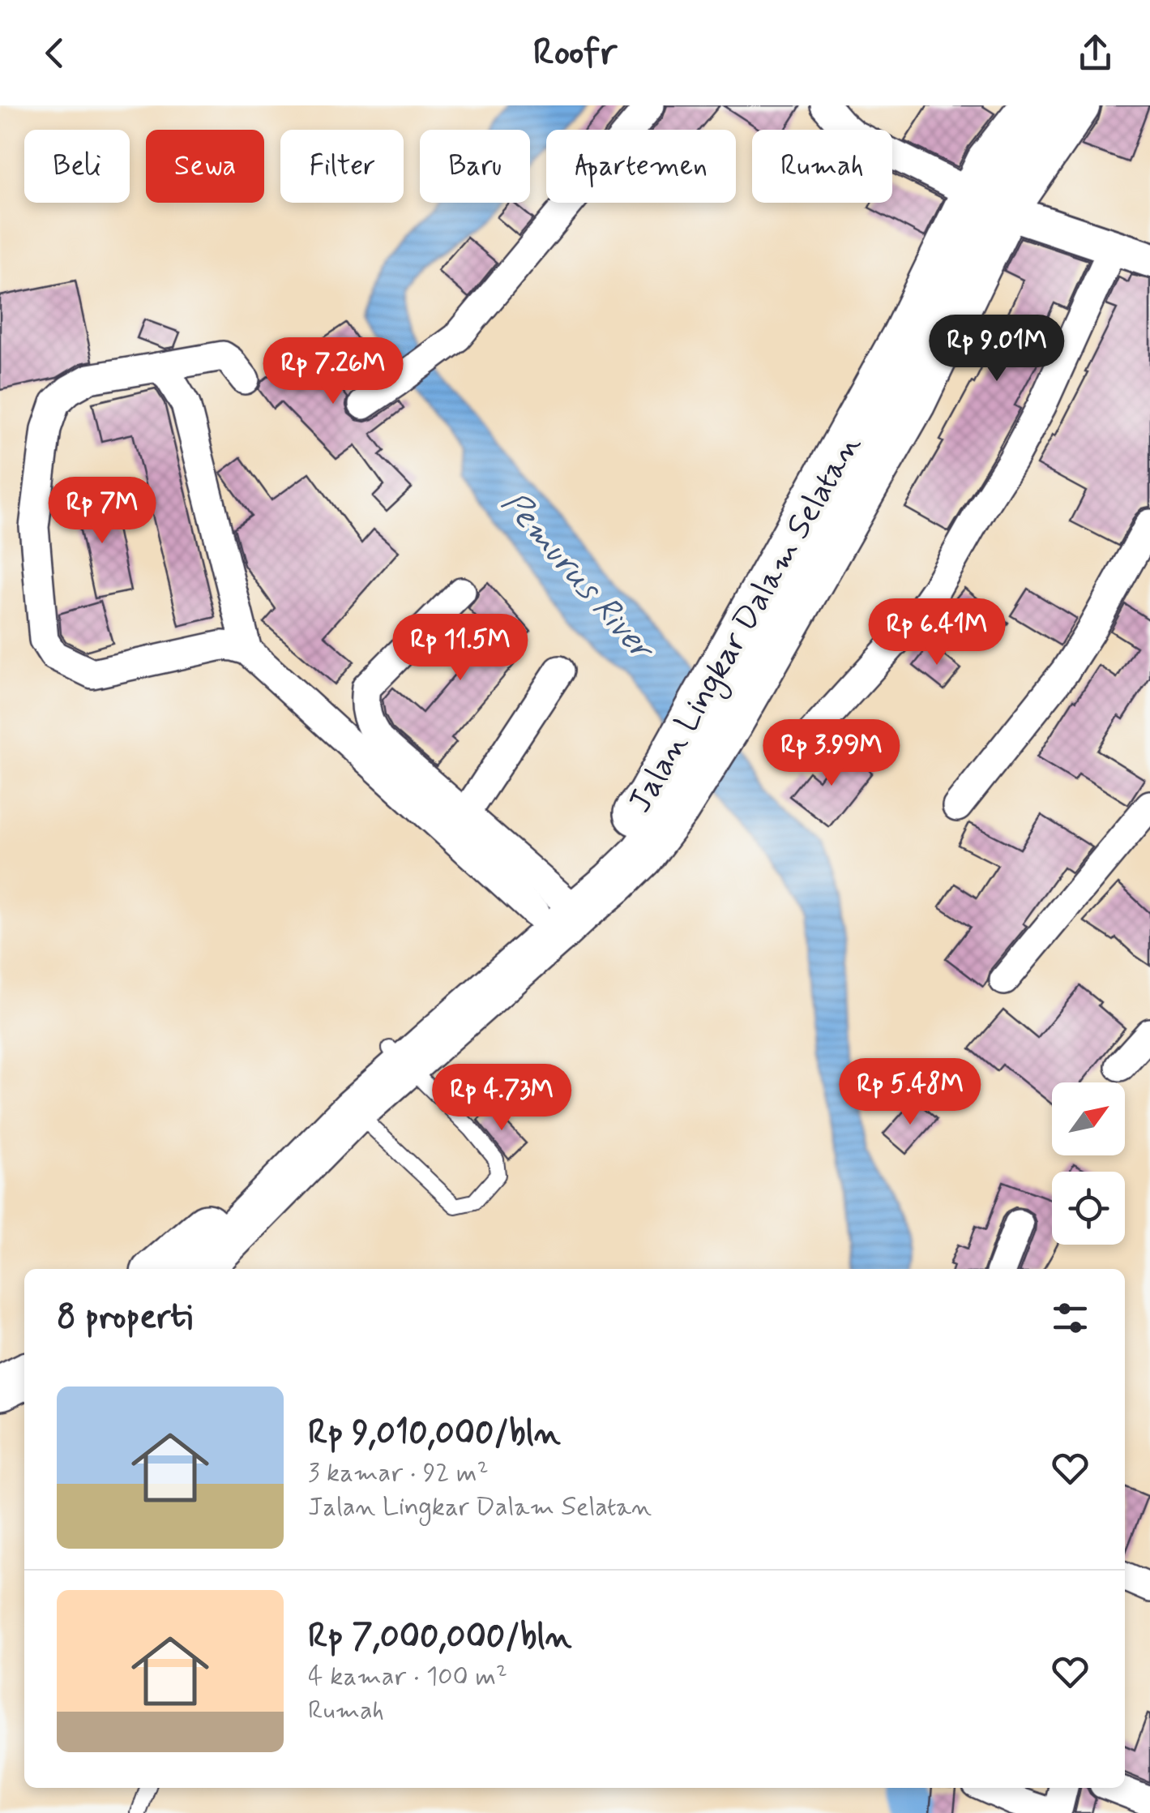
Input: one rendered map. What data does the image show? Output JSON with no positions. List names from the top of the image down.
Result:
{
  "streets": {
    "main road": ["Jalan Lingkar Dalam Selatan"]
  },
  "water": ["Pemurus River"],
  "north": "top right",
  "page": {
    "header": "Roofr",
    "chip": [
      "Beli",
      "Sewa",
      "Filter",
      "Baru",
      "Apartemen",
      "Rumah"
    ],
    "price": [
      "Rp 9.01M",
      "Rp 7.26M",
      "Rp 7M",
      "Rp 6.41M",
      "Rp 11.5M",
      "Rp 3.99M",
      "Rp 5.48M",
      "Rp 4.73M"
    ],
    "heading": "8 properti",
    "list": [
      {
        "name": "Rp 9,010,000/bln",
        "note": "3 kamar · 92 m² · Jalan Lingkar Dalam Selatan"
      },
      {
        "name": "Rp 7,000,000/bln",
        "note": "4 kamar · 100 m² · Rumah"
      }
    ]
  }
}
